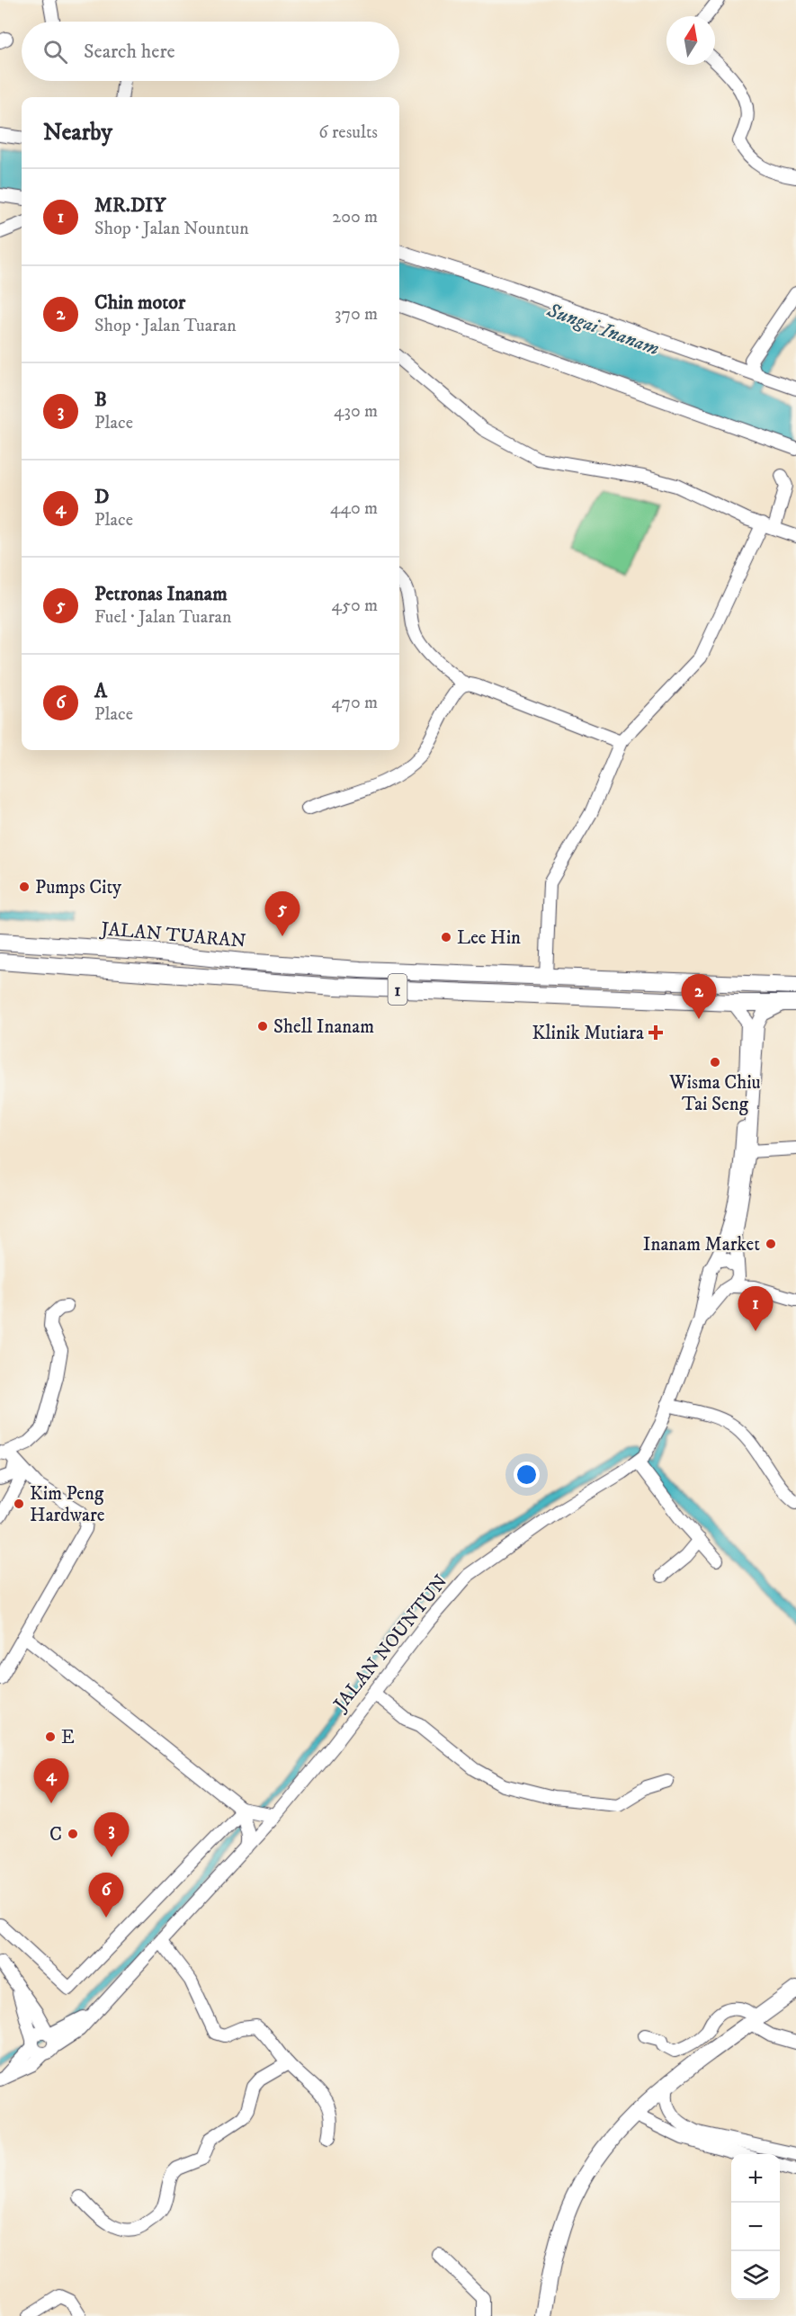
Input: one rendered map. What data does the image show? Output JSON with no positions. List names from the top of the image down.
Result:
{
  "streets": {
    "main road": ["JALAN TUARAN", "1"],
    "street": ["JALAN NOUNTUN"]
  },
  "crossings": [
    ["JALAN TUARAN", "JALAN NOUNTUN"]
  ],
  "water": ["Sungai Inanam"],
  "places": {
    "other": [
      "Pumps City",
      "Lee Hin",
      "Shell Inanam",
      "Wisma Chiu Tai Seng",
      "Inanam Market",
      "Kim Peng Hardware",
      "E",
      "C"
    ],
    "health": ["Klinik Mutiara"]
  },
  "north": "top",
  "page": {
    "search": "Search here",
    "heading": ["Nearby", "6 results"],
    "list": [
      {
        "mark": "1",
        "name": "MR.DIY",
        "note": "Shop · Jalan Nountun",
        "value": "200 m"
      },
      {
        "mark": "2",
        "name": "Chin motor",
        "note": "Shop · Jalan Tuaran",
        "value": "370 m"
      },
      {
        "mark": "3",
        "name": "B",
        "note": "Place",
        "value": "430 m"
      },
      {
        "mark": "4",
        "name": "D",
        "note": "Place",
        "value": "440 m"
      },
      {
        "mark": "5",
        "name": "Petronas Inanam",
        "note": "Fuel · Jalan Tuaran",
        "value": "450 m"
      },
      {
        "mark": "6",
        "name": "A",
        "note": "Place",
        "value": "470 m"
      }
    ],
    "pins": [
      "5",
      "2",
      "1",
      "4",
      "3",
      "6"
    ],
    "map_buttons": ["+", "−"]
  }
}
